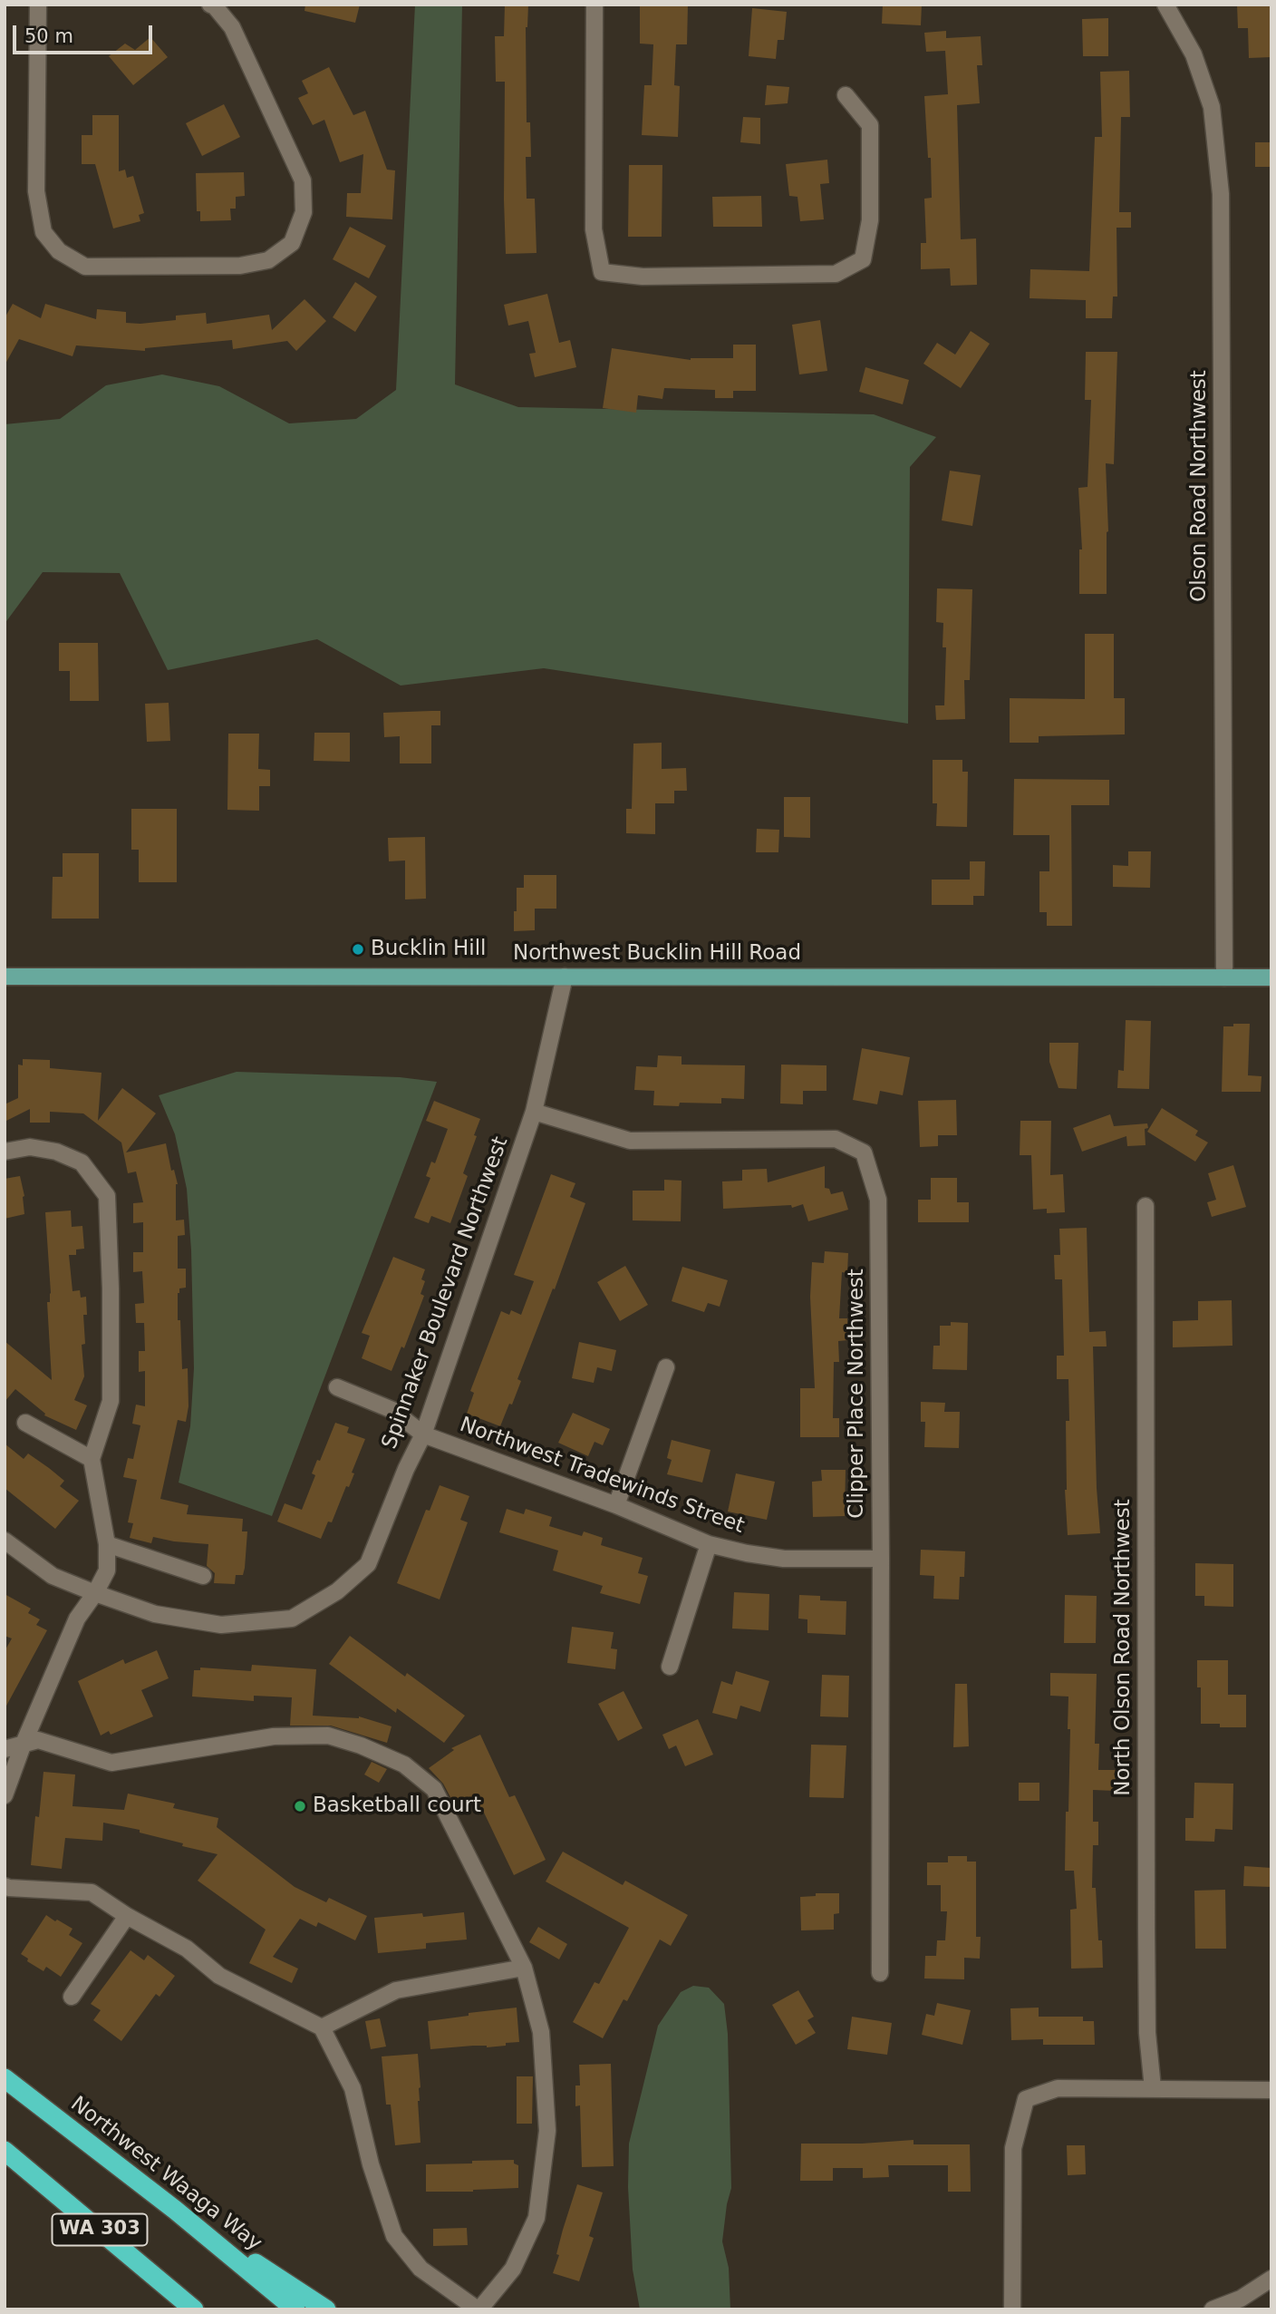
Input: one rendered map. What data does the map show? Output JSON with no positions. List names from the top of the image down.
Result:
{
  "streets": {
    "highway": ["Northwest Waaga Way", "WA 303"],
    "main road": ["Northwest Bucklin Hill Road"],
    "street": [
      "Olson Road Northwest",
      "Spinnaker Boulevard Northwest",
      "Clipper Place Northwest",
      "Northwest Tradewinds Street",
      "North Olson Road Northwest"
    ]
  },
  "crossings": [
    ["Olson Road Northwest", "Northwest Bucklin Hill Road"],
    ["Northwest Bucklin Hill Road", "Spinnaker Boulevard Northwest"],
    ["Spinnaker Boulevard Northwest", "Clipper Place Northwest"],
    ["Spinnaker Boulevard Northwest", "Northwest Tradewinds Street"],
    ["Clipper Place Northwest", "Northwest Tradewinds Street"]
  ],
  "places": ["Bucklin Hill", "Basketball court"],
  "scale_bar": "50 m"
}
